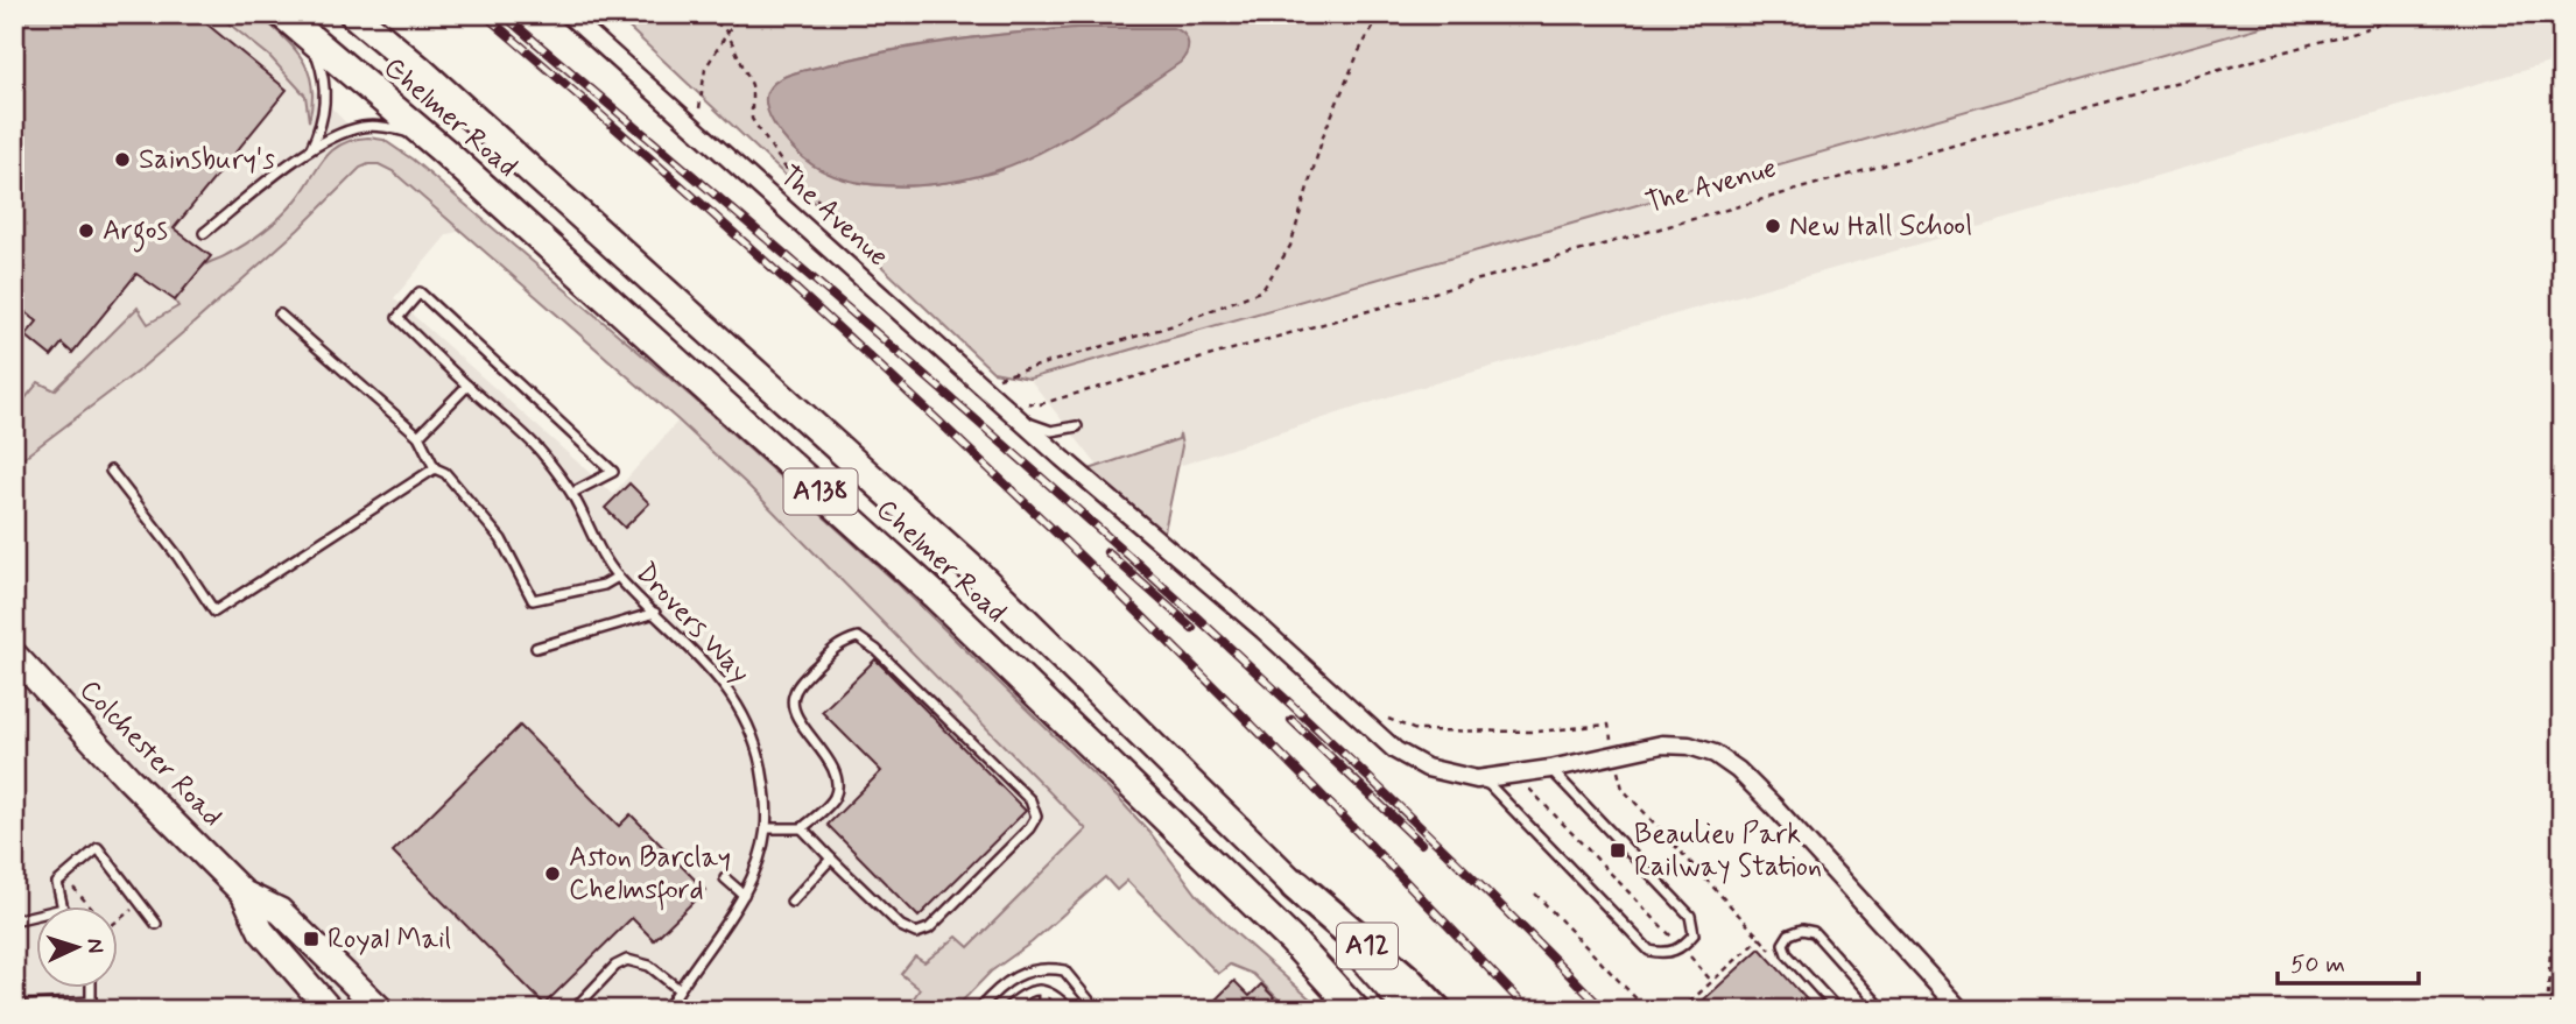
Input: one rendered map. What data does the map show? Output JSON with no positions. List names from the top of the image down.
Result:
{
  "streets": {
    "highway": ["A12"],
    "main road": ["Chelmer Road", "A138", "Colchester Road"],
    "street": ["The Avenue"],
    "lane": ["Drovers Way"]
  },
  "crossings": [
    ["Chelmer Road", "A12"]
  ],
  "places": {
    "other": [
      "Sainsbury's",
      "New Hall School",
      "Argos",
      "Aston Barclay Chelmsford"
    ],
    "transit": ["Beaulieu Park Railway Station", "Royal Mail"]
  },
  "scale_bar": "50 m",
  "north": "right"
}
